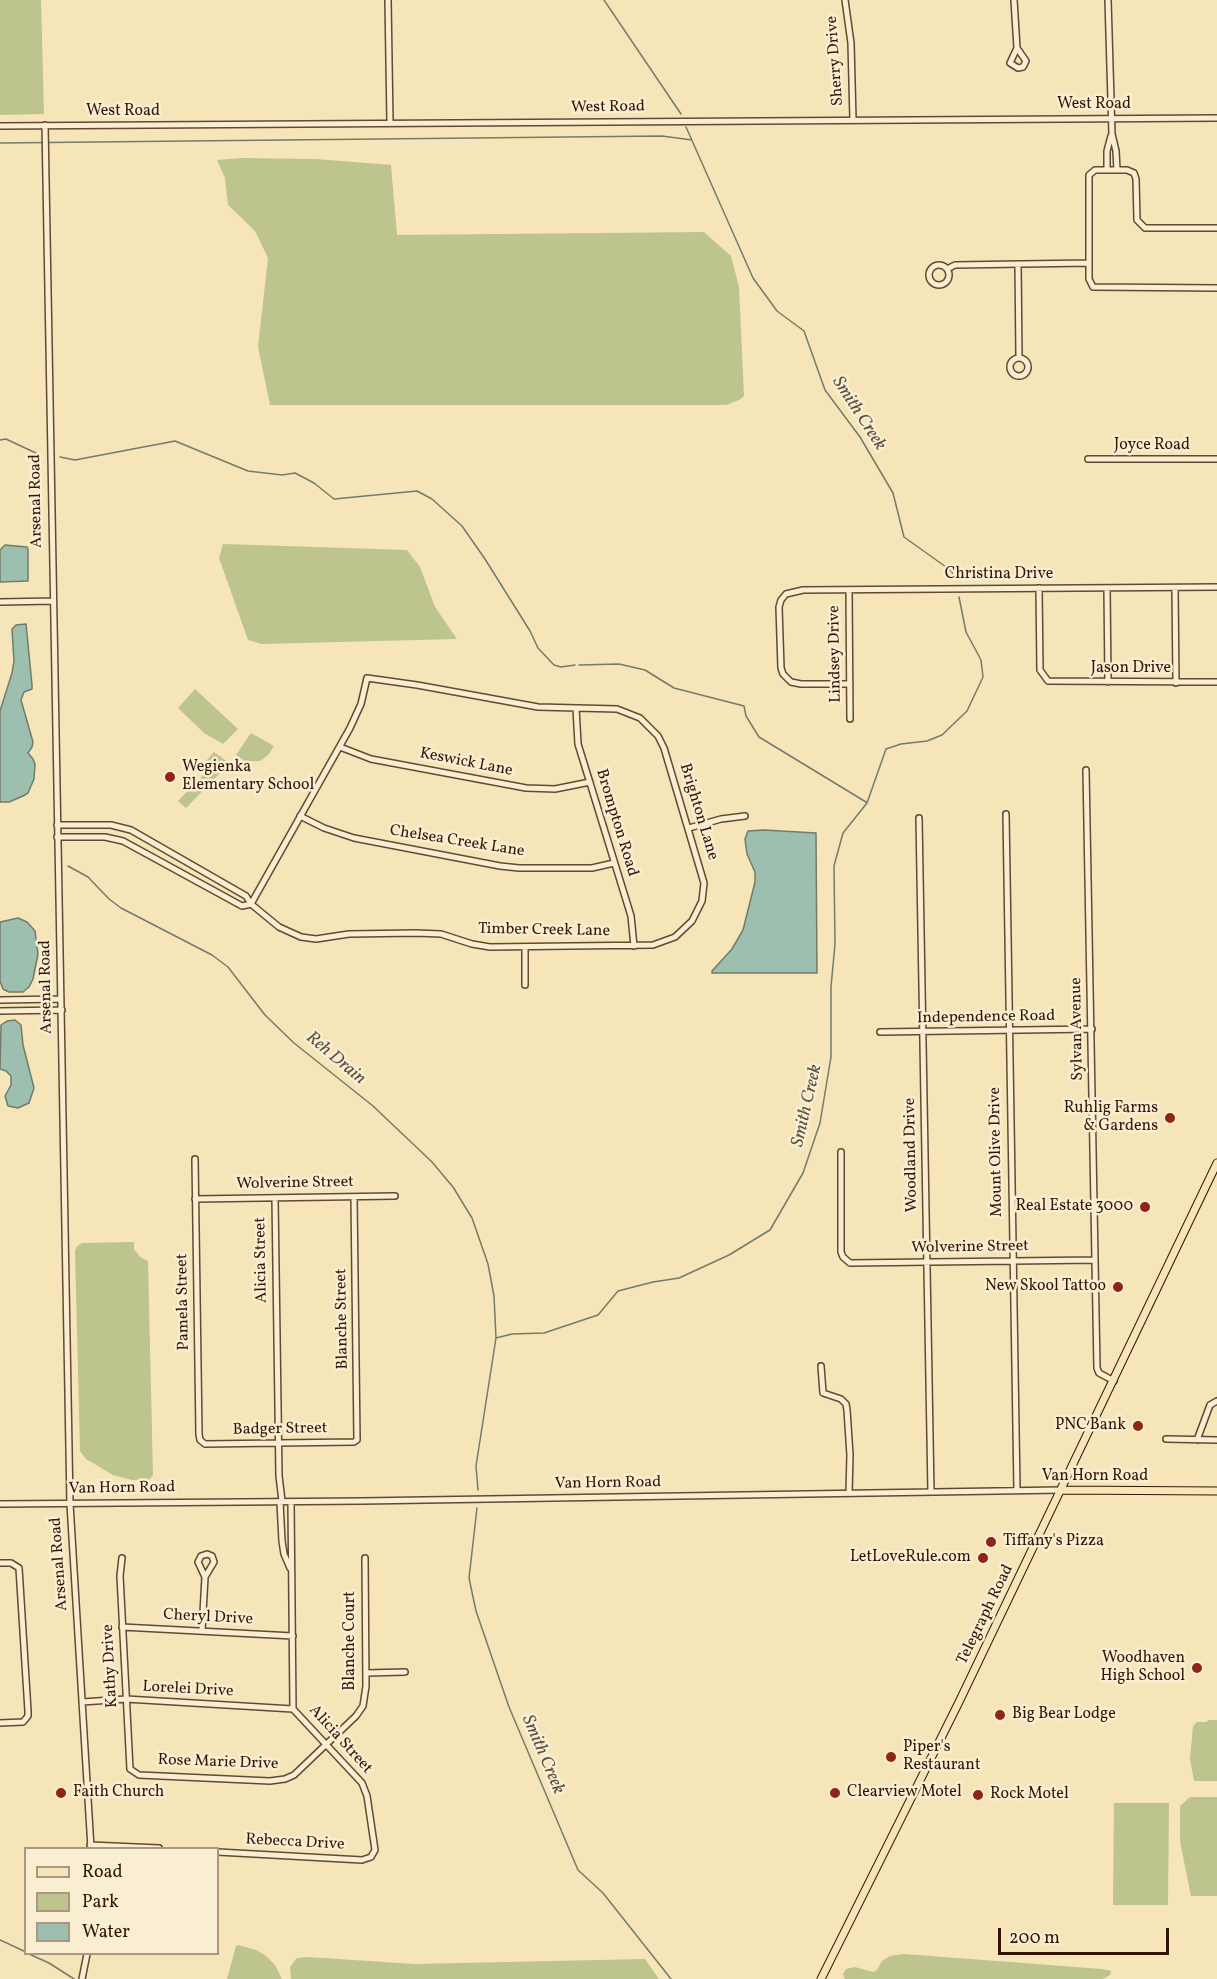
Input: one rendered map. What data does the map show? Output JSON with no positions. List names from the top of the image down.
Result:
{
  "streets": {
    "main road": ["Van Horn Road", "Telegraph Road"],
    "street": [
      "Sherry Drive",
      "West Road",
      "Joyce Road",
      "Arsenal Road",
      "Christina Drive",
      "Lindsey Drive",
      "Jason Drive",
      "Keswick Lane",
      "Brighton Lane",
      "Brompton Road",
      "Chelsea Creek Lane",
      "Timber Creek Lane",
      "Independence Road",
      "Sylvan Avenue",
      "Mount Olive Drive",
      "Woodland Drive",
      "Wolverine Street",
      "Alicia Street",
      "Pamela Street",
      "Blanche Street",
      "Badger Street",
      "Cheryl Drive",
      "Blanche Court",
      "Kathy Drive",
      "Lorelei Drive",
      "Rose Marie Drive",
      "Rebecca Drive"
    ]
  },
  "crossings": [
    ["Sherry Drive", "West Road"],
    ["West Road", "Arsenal Road"],
    ["Arsenal Road", "Timber Creek Lane"],
    ["Arsenal Road", "Van Horn Road"],
    ["Arsenal Road", "Lorelei Drive"],
    ["Christina Drive", "Lindsey Drive"],
    ["Christina Drive", "Jason Drive"],
    ["Keswick Lane", "Brighton Lane"],
    ["Keswick Lane", "Brompton Road"],
    ["Brighton Lane", "Brompton Road"],
    ["Brighton Lane", "Timber Creek Lane"],
    ["Brompton Road", "Chelsea Creek Lane"],
    ["Brompton Road", "Timber Creek Lane"],
    ["Independence Road", "Sylvan Avenue"],
    ["Independence Road", "Mount Olive Drive"],
    ["Independence Road", "Woodland Drive"],
    ["Sylvan Avenue", "Wolverine Street"],
    ["Sylvan Avenue", "Telegraph Road"],
    ["Mount Olive Drive", "Wolverine Street"],
    ["Mount Olive Drive", "Van Horn Road"],
    ["Woodland Drive", "Wolverine Street"],
    ["Woodland Drive", "Van Horn Road"],
    ["Wolverine Street", "Alicia Street"],
    ["Wolverine Street", "Pamela Street"],
    ["Wolverine Street", "Blanche Street"],
    ["Alicia Street", "Badger Street"],
    ["Alicia Street", "Van Horn Road"],
    ["Alicia Street", "Cheryl Drive"],
    ["Alicia Street", "Blanche Court"],
    ["Alicia Street", "Lorelei Drive"],
    ["Alicia Street", "Rose Marie Drive"],
    ["Alicia Street", "Rebecca Drive"],
    ["Pamela Street", "Badger Street"],
    ["Blanche Street", "Badger Street"],
    ["Van Horn Road", "Telegraph Road"],
    ["Cheryl Drive", "Kathy Drive"],
    ["Blanche Court", "Rose Marie Drive"],
    ["Kathy Drive", "Lorelei Drive"],
    ["Kathy Drive", "Rose Marie Drive"]
  ],
  "water": ["Smith Creek", "Reh Drain"],
  "places": [
    "Wegienka Elementary School",
    "Ruhlig Farms & Gardens",
    "Real Estate 3000",
    "New Skool Tattoo",
    "PNC Bank",
    "Tiffany's Pizza",
    "LetLoveRule.com",
    "Woodhaven High School",
    "Big Bear Lodge",
    "Piper's Restaurant",
    "Faith Church",
    "Clearview Motel",
    "Rock Motel"
  ],
  "legend": ["Road", "Park", "Water"],
  "scale_bar": "200 m"
}
